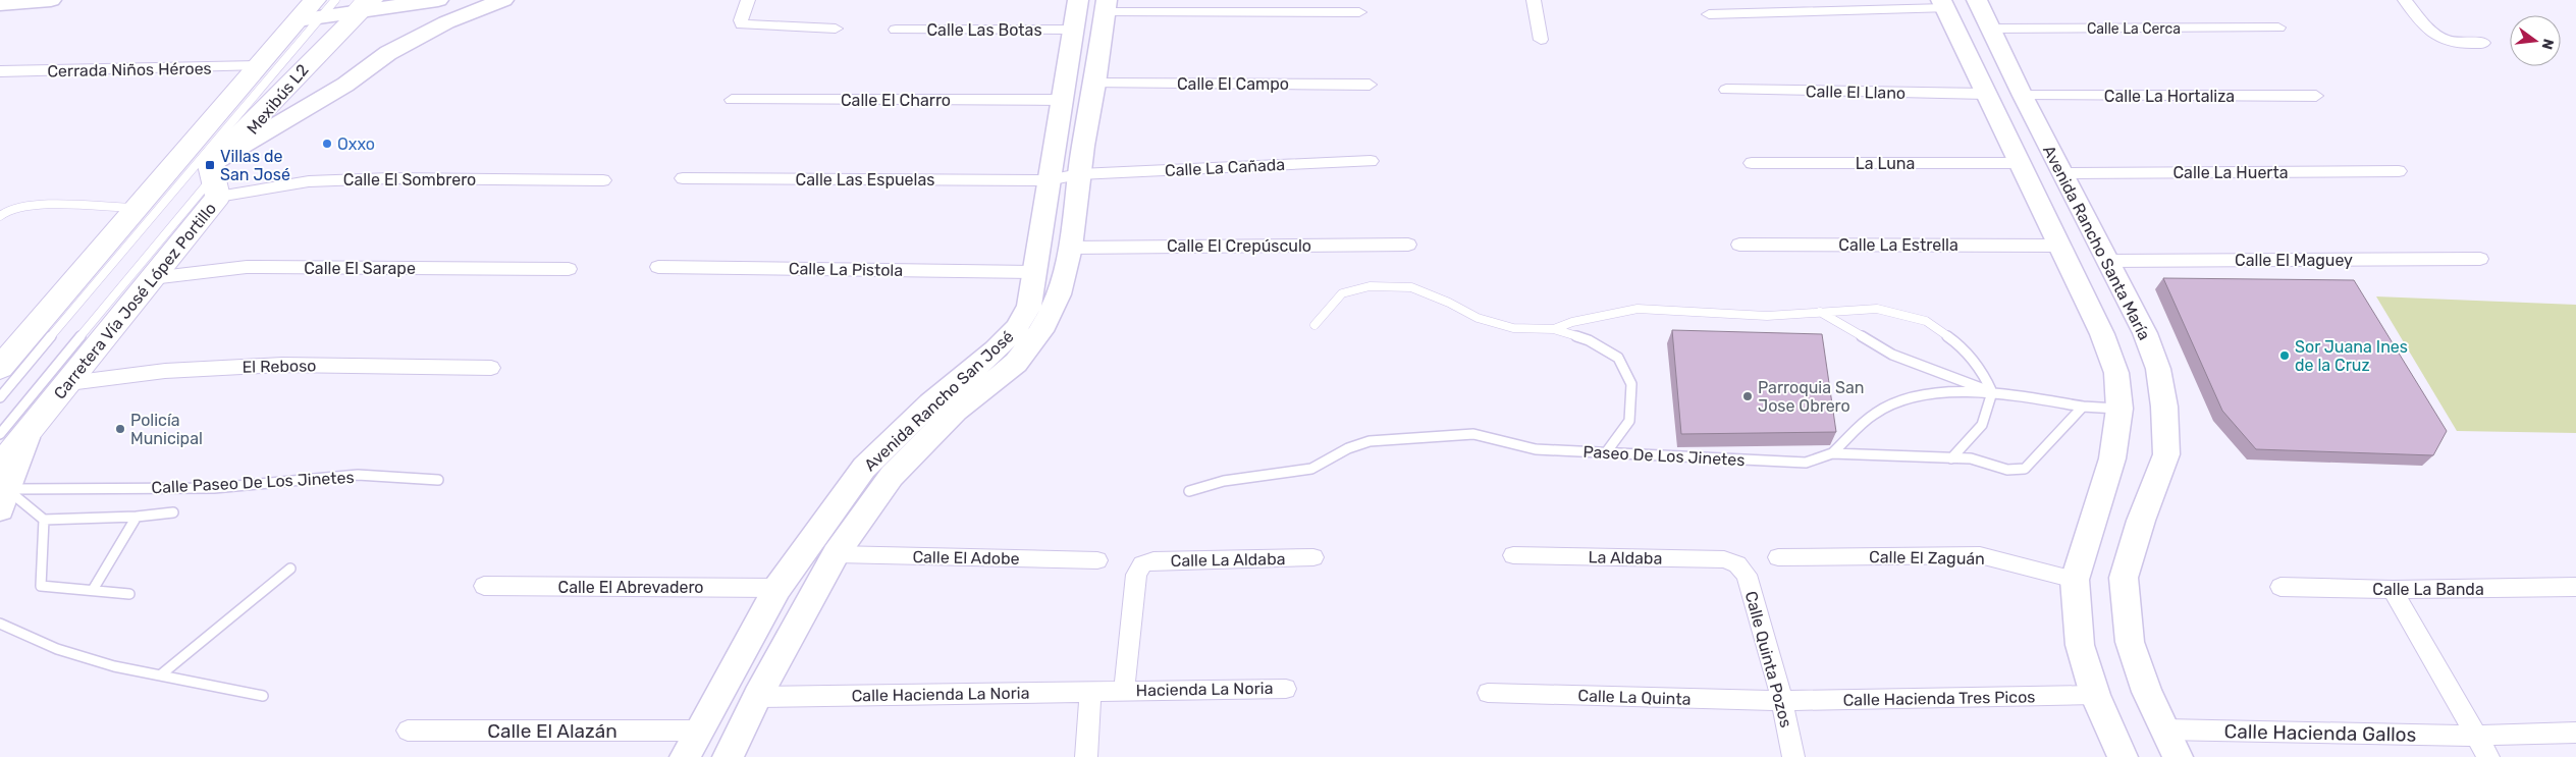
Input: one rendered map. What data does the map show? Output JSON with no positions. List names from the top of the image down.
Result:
{
  "streets": {
    "main road": ["Carretera Vía José López Portillo"],
    "street": [
      "Calle La Cerca",
      "Calle Las Botas",
      "Cerrada Niños Héroes",
      "Calle El Campo",
      "Calle El Llano",
      "Calle La Hortaliza",
      "Calle El Charro",
      "La Luna",
      "Calle La Cañada",
      "Calle La Huerta",
      "Calle El Sombrero",
      "Calle Las Espuelas",
      "Avenida Rancho Santa María",
      "Calle La Estrella",
      "Calle El Crepúsculo",
      "Calle El Maguey",
      "Calle El Sarape",
      "Calle La Pistola",
      "El Reboso",
      "Avenida Rancho San José",
      "Calle El Adobe",
      "La Aldaba",
      "Calle El Zaguán",
      "Calle La Aldaba",
      "Calle El Abrevadero",
      "Calle La Banda",
      "Calle Quinta Pozos",
      "Hacienda La Noria",
      "Calle Hacienda La Noria",
      "Calle La Quinta",
      "Calle Hacienda Tres Picos",
      "Calle El Alazán",
      "Calle Hacienda Gallos"
    ],
    "lane": ["Mexibús L2", "Paseo De Los Jinetes", "Calle Paseo De Los Jinetes"]
  },
  "crossings": [
    ["Calle La Cerca", "Avenida Rancho Santa María"],
    ["Calle Las Botas", "Avenida Rancho San José"],
    ["Calle El Campo", "Avenida Rancho San José"],
    ["Calle El Llano", "Avenida Rancho Santa María"],
    ["Calle La Hortaliza", "Avenida Rancho Santa María"],
    ["Calle El Charro", "Avenida Rancho San José"],
    ["La Luna", "Avenida Rancho Santa María"],
    ["Calle La Cañada", "Calle Las Espuelas"],
    ["Calle La Cañada", "Avenida Rancho San José"],
    ["Calle La Huerta", "Avenida Rancho Santa María"],
    ["Calle El Sombrero", "Carretera Vía José López Portillo"],
    ["Calle Las Espuelas", "Avenida Rancho San José"],
    ["Avenida Rancho Santa María", "Calle La Estrella"],
    ["Avenida Rancho Santa María", "Calle El Maguey"],
    ["Avenida Rancho Santa María", "Calle El Zaguán"],
    ["Avenida Rancho Santa María", "Calle Hacienda Tres Picos"],
    ["Avenida Rancho Santa María", "Calle Hacienda Gallos"],
    ["Calle El Crepúsculo", "Avenida Rancho San José"],
    ["Calle El Sarape", "Carretera Vía José López Portillo"],
    ["Calle La Pistola", "Avenida Rancho San José"],
    ["Carretera Vía José López Portillo", "El Reboso"],
    ["Carretera Vía José López Portillo", "Calle Paseo De Los Jinetes"],
    ["Avenida Rancho San José", "Calle El Adobe"],
    ["Avenida Rancho San José", "Calle El Abrevadero"],
    ["Avenida Rancho San José", "Calle Hacienda La Noria"],
    ["Avenida Rancho San José", "Calle El Alazán"],
    ["La Aldaba", "Calle Quinta Pozos"],
    ["Calle La Aldaba", "Hacienda La Noria"],
    ["Calle La Aldaba", "Calle Hacienda La Noria"],
    ["Calle Quinta Pozos", "Calle La Quinta"],
    ["Calle Quinta Pozos", "Calle Hacienda Tres Picos"],
    ["Hacienda La Noria", "Calle Hacienda La Noria"],
    ["Calle La Quinta", "Calle Hacienda Tres Picos"]
  ],
  "places": {
    "other": [
      "Oxxo",
      "Sor Juana Ines de la Cruz",
      "Parroquia San Jose Obrero",
      "Policía Municipal"
    ],
    "transit": ["Villas de San José"]
  },
  "north": "right"
}
